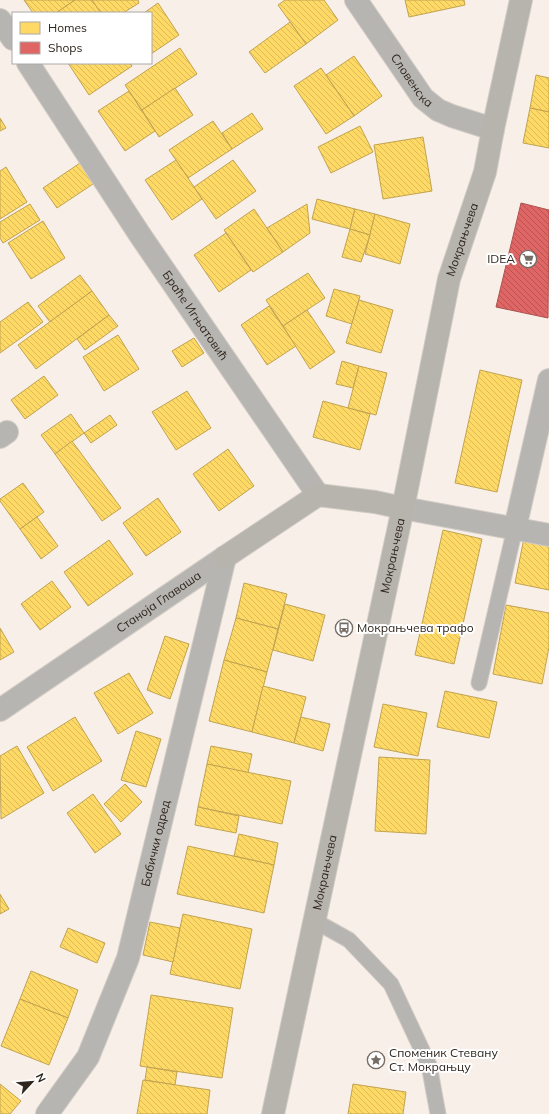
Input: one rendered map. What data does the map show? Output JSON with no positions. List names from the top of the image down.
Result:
{
  "streets": {
    "street": [
      "Словенска",
      "Мокрањчева",
      "Браће Игњатовић",
      "Станоја Главаша",
      "Бабички одред"
    ]
  },
  "crossings": [
    ["Словенска", "Мокрањчева"],
    ["Браће Игњатовић", "Станоја Главаша"],
    ["Станоја Главаша", "Бабички одред"]
  ],
  "places": {
    "supermarket": ["IDEA"],
    "bus stop": ["Мокрањчева трафо"],
    "place": ["Споменик Стевану Ст. Мокрањцу"]
  },
  "legend": ["Homes", "Shops"],
  "north": "top right"
}
